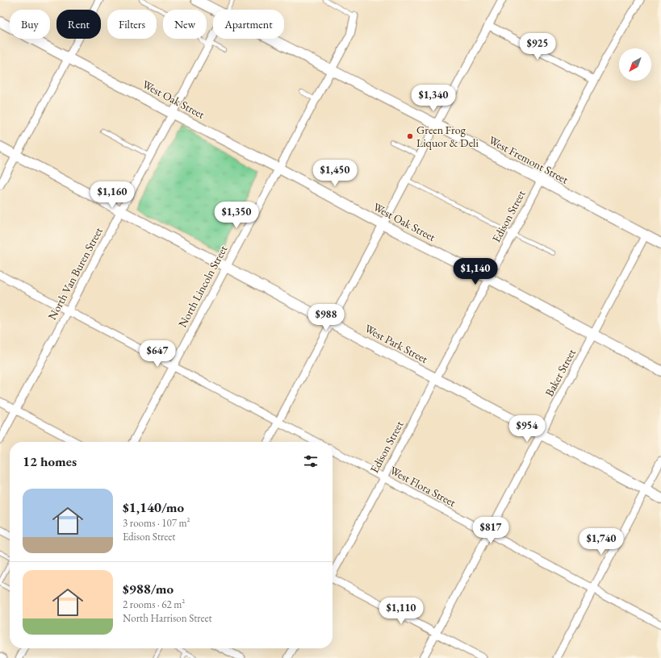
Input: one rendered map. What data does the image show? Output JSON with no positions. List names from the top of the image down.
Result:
{
  "streets": {
    "street": [
      "West Oak Street",
      "West Fremont Street",
      "Edison Street",
      "North Van Buren Street",
      "North Lincoln Street",
      "West Park Street",
      "Baker Street",
      "West Flora Street"
    ]
  },
  "crossings": [
    ["West Oak Street", "Edison Street"],
    ["West Oak Street", "North Van Buren Street"],
    ["West Oak Street", "North Lincoln Street"],
    ["West Oak Street", "Baker Street"],
    ["West Fremont Street", "Edison Street"],
    ["West Fremont Street", "North Lincoln Street"],
    ["West Fremont Street", "Baker Street"],
    ["Edison Street", "West Park Street"],
    ["Edison Street", "West Flora Street"],
    ["North Van Buren Street", "West Park Street"],
    ["North Lincoln Street", "West Park Street"],
    ["West Park Street", "Baker Street"],
    ["Baker Street", "West Flora Street"]
  ],
  "places": ["Green Frog Liquor & Deli"],
  "north": "bottom left",
  "page": {
    "chip": [
      "Buy",
      "Rent",
      "Filters",
      "New",
      "Apartment"
    ],
    "price": [
      "$925",
      "$1,340",
      "$1,450",
      "$1,160",
      "$1,350",
      "$1,140",
      "$988",
      "$647",
      "$954",
      "$817",
      "$1,740",
      "$1,110"
    ],
    "heading": "12 homes",
    "list": [
      {
        "name": "$1,140/mo",
        "note": "3 rooms · 107 m² · Edison Street"
      },
      {
        "name": "$988/mo",
        "note": "2 rooms · 62 m² · North Harrison Street"
      }
    ]
  }
}
